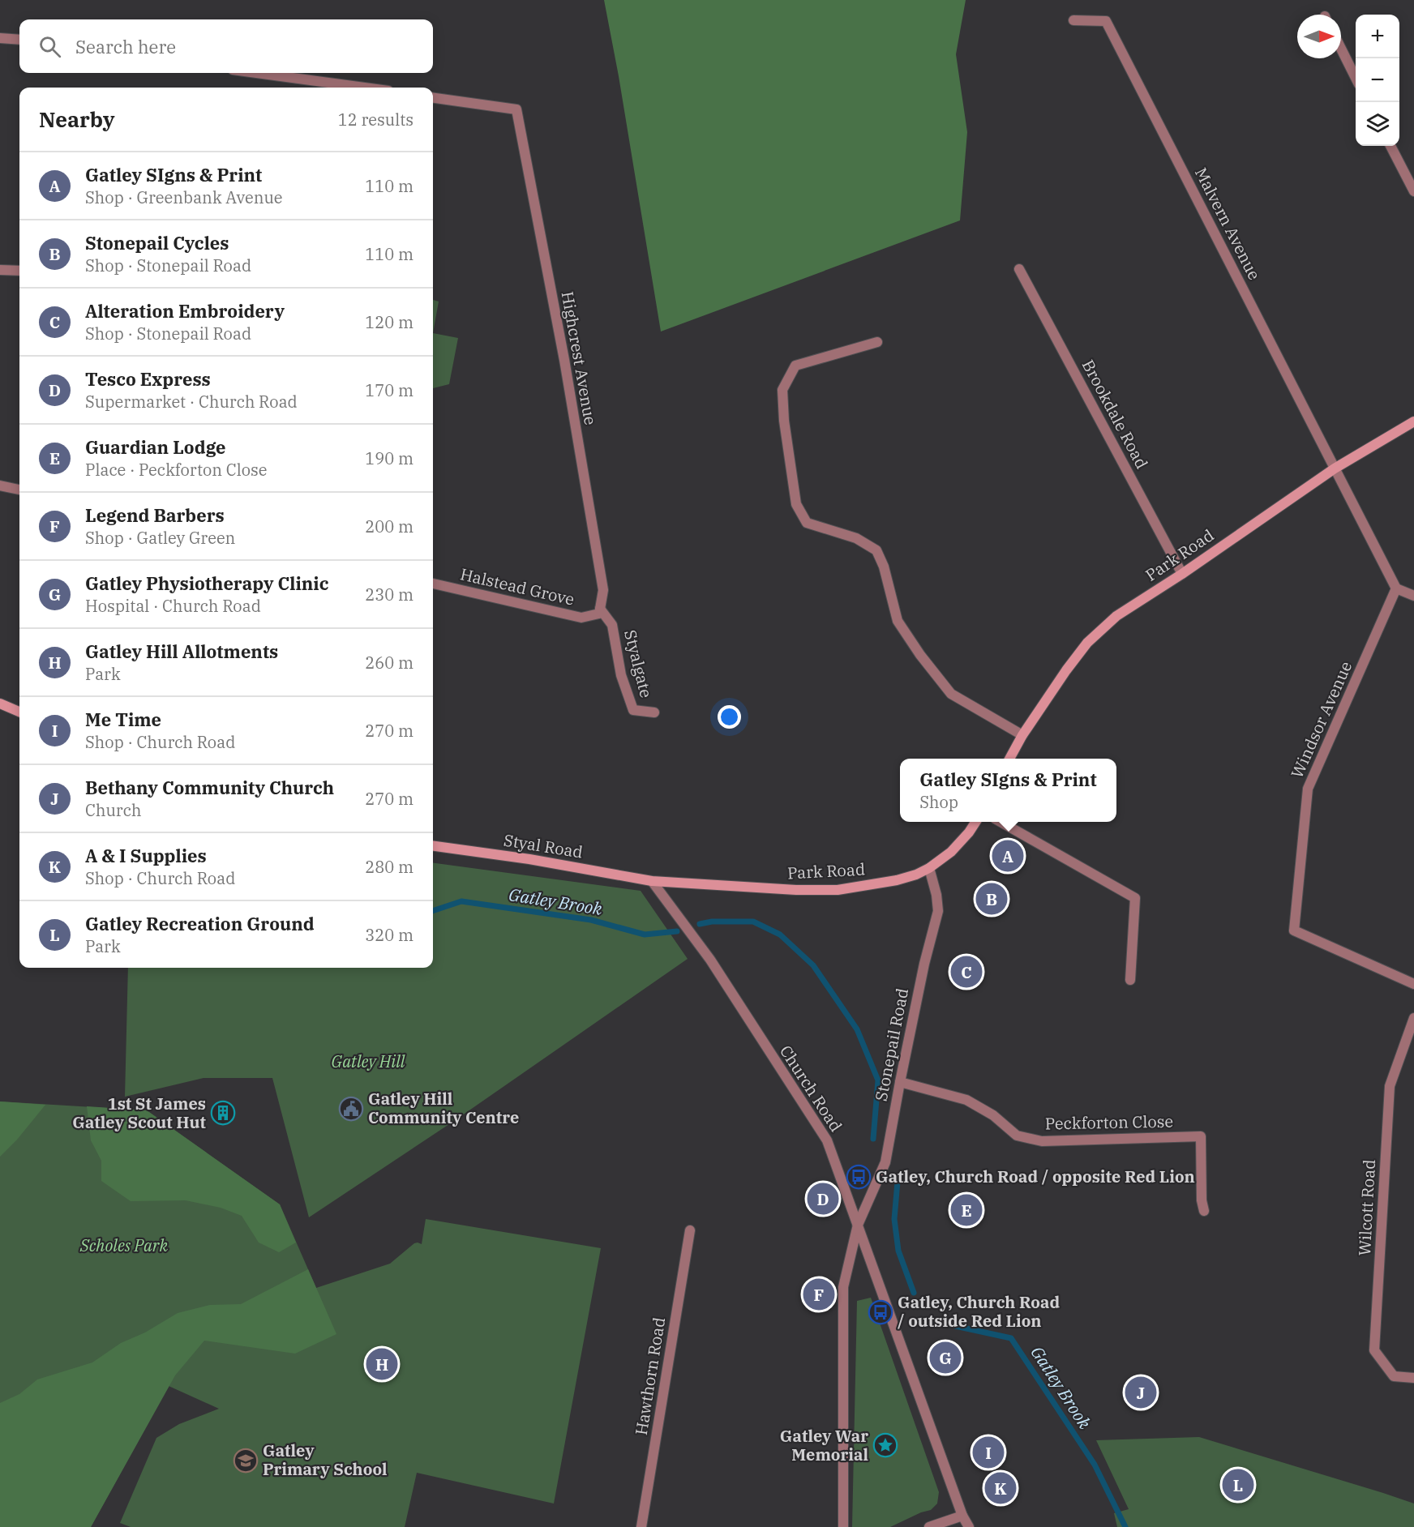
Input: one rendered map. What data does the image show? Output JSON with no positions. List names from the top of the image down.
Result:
{
  "streets": {
    "main road": ["Park Road", "Styal Road"],
    "street": [
      "Malvern Avenue",
      "Highcrest Avenue",
      "Brookdale Road",
      "Halstead Grove",
      "Styalgate",
      "Windsor Avenue",
      "Stonepail Road",
      "Church Road",
      "Peckforton Close",
      "Wilcott Road",
      "Hawthorn Road"
    ]
  },
  "crossings": [
    ["Malvern Avenue", "Park Road"],
    ["Highcrest Avenue", "Halstead Grove"],
    ["Highcrest Avenue", "Styalgate"],
    ["Brookdale Road", "Park Road"],
    ["Park Road", "Styal Road"],
    ["Park Road", "Stonepail Road"],
    ["Park Road", "Church Road"],
    ["Halstead Grove", "Styalgate"],
    ["Styal Road", "Church Road"],
    ["Stonepail Road", "Church Road"],
    ["Stonepail Road", "Peckforton Close"]
  ],
  "water": ["Gatley Brook"],
  "parks": ["Gatley Hill", "Scholes Park"],
  "places": {
    "public building": ["Gatley Hill Community Centre"],
    "building": ["1st St James Gatley Scout Hut"],
    "bus stop": ["Gatley, Church Road / opposite Red Lion", "Gatley, Church Road / outside Red Lion"],
    "place": ["Gatley War Memorial"],
    "school or university": ["Gatley Primary School"]
  },
  "north": "right",
  "page": {
    "map_buttons": ["+", "−"],
    "search": "Search here",
    "heading": ["Nearby", "12 results"],
    "list": [
      {
        "mark": "A",
        "name": "Gatley SIgns & Print",
        "note": "Shop · Greenbank Avenue",
        "value": "110 m"
      },
      {
        "mark": "B",
        "name": "Stonepail Cycles",
        "note": "Shop · Stonepail Road",
        "value": "110 m"
      },
      {
        "mark": "C",
        "name": "Alteration Embroidery",
        "note": "Shop · Stonepail Road",
        "value": "120 m"
      },
      {
        "mark": "D",
        "name": "Tesco Express",
        "note": "Supermarket · Church Road",
        "value": "170 m"
      },
      {
        "mark": "E",
        "name": "Guardian Lodge",
        "note": "Place · Peckforton Close",
        "value": "190 m"
      },
      {
        "mark": "F",
        "name": "Legend Barbers",
        "note": "Shop · Gatley Green",
        "value": "200 m"
      },
      {
        "mark": "G",
        "name": "Gatley Physiotherapy Clinic",
        "note": "Hospital · Church Road",
        "value": "230 m"
      },
      {
        "mark": "H",
        "name": "Gatley Hill Allotments",
        "note": "Park",
        "value": "260 m"
      },
      {
        "mark": "I",
        "name": "Me Time",
        "note": "Shop · Church Road",
        "value": "270 m"
      },
      {
        "mark": "J",
        "name": "Bethany Community Church",
        "note": "Church",
        "value": "270 m"
      },
      {
        "mark": "K",
        "name": "A & I Supplies",
        "note": "Shop · Church Road",
        "value": "280 m"
      },
      {
        "mark": "L",
        "name": "Gatley Recreation Ground",
        "note": "Park",
        "value": "320 m"
      }
    ],
    "popup": ["Gatley SIgns & Print", "Shop"],
    "pins": [
      "A",
      "B",
      "C",
      "D",
      "E",
      "F",
      "G",
      "H",
      "J",
      "I",
      "L",
      "K"
    ]
  }
}
